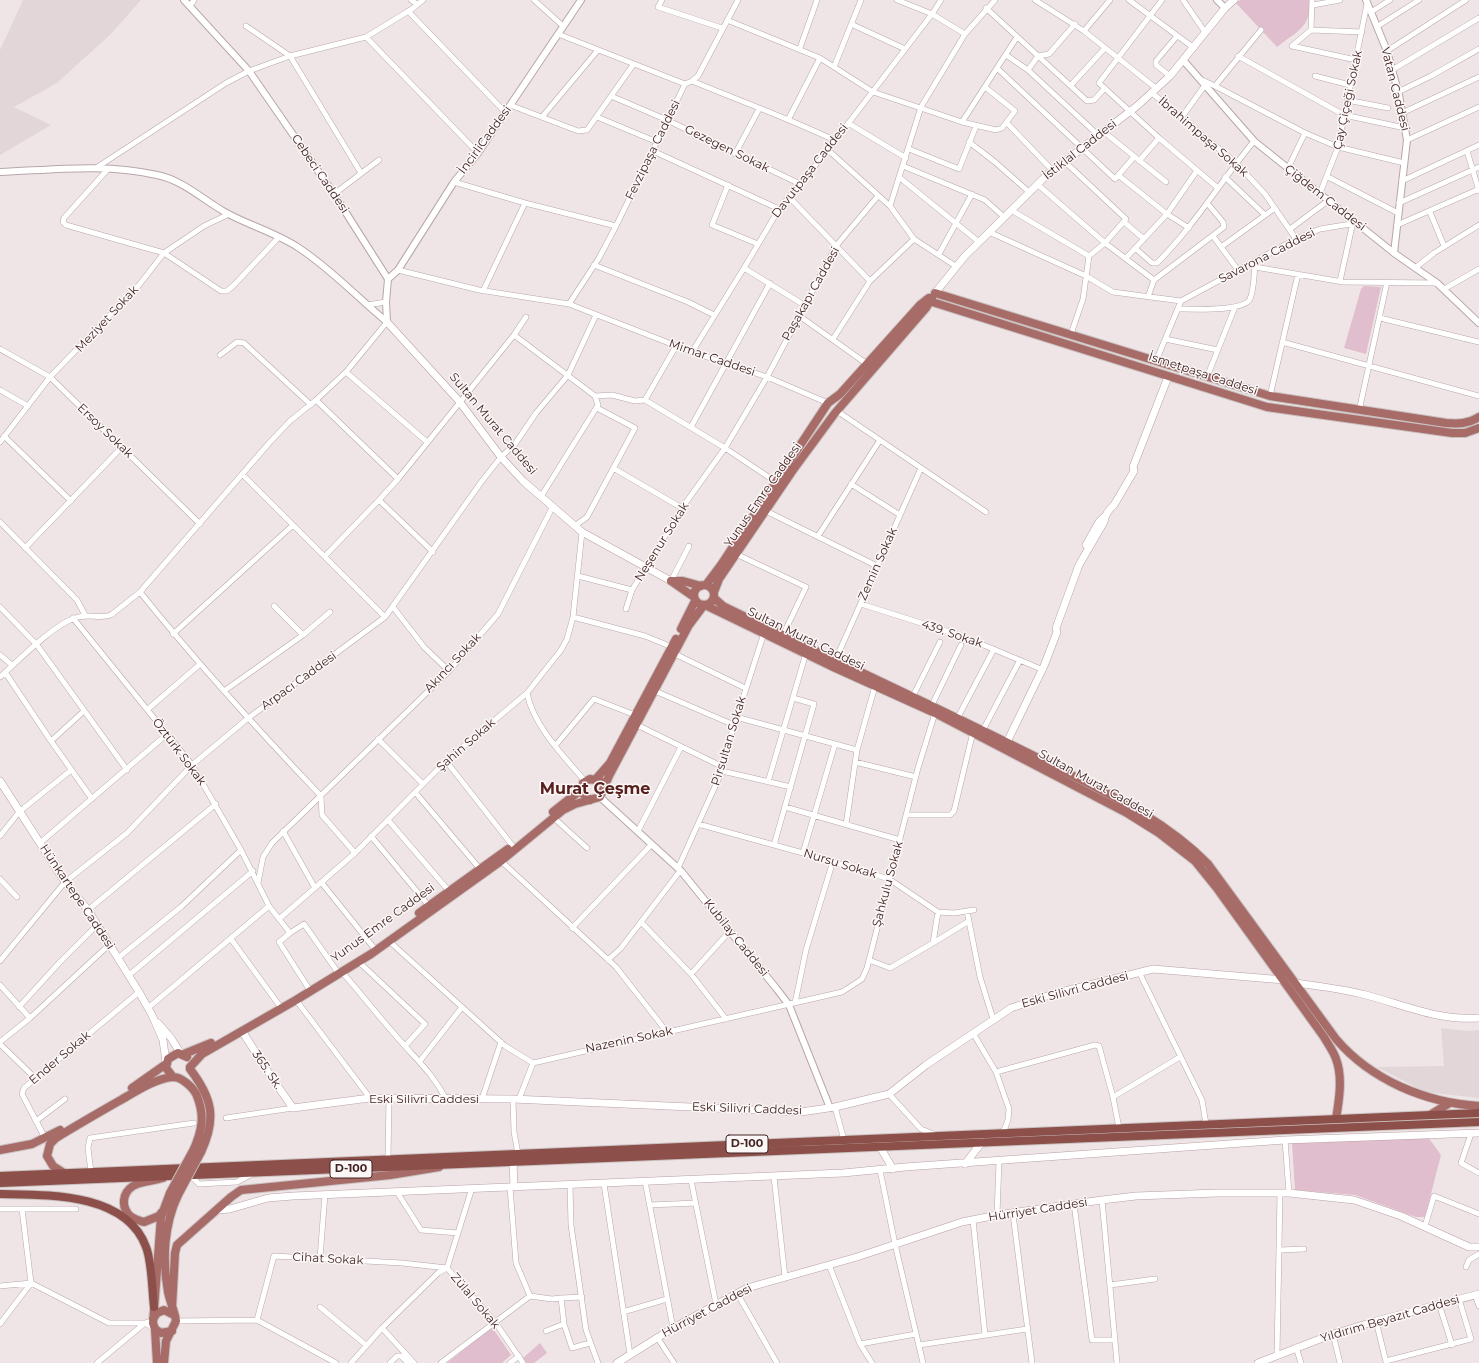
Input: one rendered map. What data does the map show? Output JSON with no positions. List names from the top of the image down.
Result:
{
  "streets": {
    "highway": ["D-100"],
    "main road": [
      "İstiklal Caddesi",
      "İsmetpaşa Caddesi",
      "Sultan Murat Caddesi",
      "Yunus Emre Caddesi",
      "Hünkartepe Caddesi",
      "Eski Silivri Caddesi",
      "365. Sk.",
      "Hürriyet Caddesi",
      "Yıldırım Beyazıt Caddesi"
    ],
    "street": [
      "Vatan Caddesi",
      "Çay Çiçeği Sokak",
      "İbrahimpaşa Sokak",
      "İncirliCaddesi",
      "Gezegen Sokak",
      "Fevzipaşa Caddesi",
      "Davutpaşa Caddesi",
      "Cebeci Caddesi",
      "Çiğdem Caddesi",
      "Savarona Caddesi",
      "Paşakapı Caddesi",
      "Meziyet Sokak",
      "Mimar Caddesi",
      "Ersoy Sokak",
      "Neşenur Sokak",
      "Zemin Sokak",
      "439. Sokak",
      "Akıncı Sokak",
      "Arpacı Caddesi",
      "Pirsultan Sokak",
      "Şahin Sokak",
      "Öztürk Sokak",
      "Nursu Sokak",
      "Şahkulu Sokak",
      "Kubilay Caddesi",
      "Nazenin Sokak",
      "Ender Sokak",
      "Cihat Sokak",
      "Zülal Sokak"
    ]
  },
  "crossings": [
    ["Vatan Caddesi", "Çay Çiçeği Sokak"],
    ["Vatan Caddesi", "Çiğdem Caddesi"],
    ["Çay Çiçeği Sokak", "Çiğdem Caddesi"],
    ["İbrahimpaşa Sokak", "İstiklal Caddesi"],
    ["İbrahimpaşa Sokak", "Savarona Caddesi"],
    ["İncirliCaddesi", "Cebeci Caddesi"],
    ["Gezegen Sokak", "Fevzipaşa Caddesi"],
    ["Gezegen Sokak", "Davutpaşa Caddesi"],
    ["Fevzipaşa Caddesi", "Mimar Caddesi"],
    ["İstiklal Caddesi", "Çiğdem Caddesi"],
    ["İstiklal Caddesi", "İsmetpaşa Caddesi"],
    ["Davutpaşa Caddesi", "Mimar Caddesi"],
    ["Çiğdem Caddesi", "Savarona Caddesi"],
    ["Paşakapı Caddesi", "Mimar Caddesi"],
    ["Paşakapı Caddesi", "Neşenur Sokak"],
    ["Meziyet Sokak", "Ersoy Sokak"],
    ["Mimar Caddesi", "Yunus Emre Caddesi"],
    ["Mimar Caddesi", "Arpacı Caddesi"],
    ["İsmetpaşa Caddesi", "Yunus Emre Caddesi"],
    ["Sultan Murat Caddesi", "Yunus Emre Caddesi"],
    ["Sultan Murat Caddesi", "Neşenur Sokak"],
    ["Sultan Murat Caddesi", "Zemin Sokak"],
    ["Sultan Murat Caddesi", "Akıncı Sokak"],
    ["Sultan Murat Caddesi", "Arpacı Caddesi"],
    ["Sultan Murat Caddesi", "Pirsultan Sokak"],
    ["Sultan Murat Caddesi", "Şahin Sokak"],
    ["Sultan Murat Caddesi", "Şahkulu Sokak"],
    ["Sultan Murat Caddesi", "Eski Silivri Caddesi"],
    ["Sultan Murat Caddesi", "D-100"],
    ["Yunus Emre Caddesi", "Kubilay Caddesi"],
    ["Yunus Emre Caddesi", "365. Sk."],
    ["Neşenur Sokak", "Şahin Sokak"],
    ["Zemin Sokak", "439. Sokak"],
    ["Akıncı Sokak", "Öztürk Sokak"],
    ["Arpacı Caddesi", "Öztürk Sokak"],
    ["Arpacı Caddesi", "Hünkartepe Caddesi"],
    ["Pirsultan Sokak", "Nursu Sokak"],
    ["Pirsultan Sokak", "Kubilay Caddesi"],
    ["Şahin Sokak", "Öztürk Sokak"],
    ["Nursu Sokak", "Şahkulu Sokak"],
    ["Şahkulu Sokak", "Kubilay Caddesi"],
    ["Şahkulu Sokak", "Nazenin Sokak"],
    ["Hünkartepe Caddesi", "Ender Sokak"],
    ["Kubilay Caddesi", "Eski Silivri Caddesi"],
    ["Kubilay Caddesi", "Nazenin Sokak"],
    ["Eski Silivri Caddesi", "365. Sk."],
    ["Cihat Sokak", "Zülal Sokak"]
  ],
  "districts": ["Murat Çeşme"]
}
